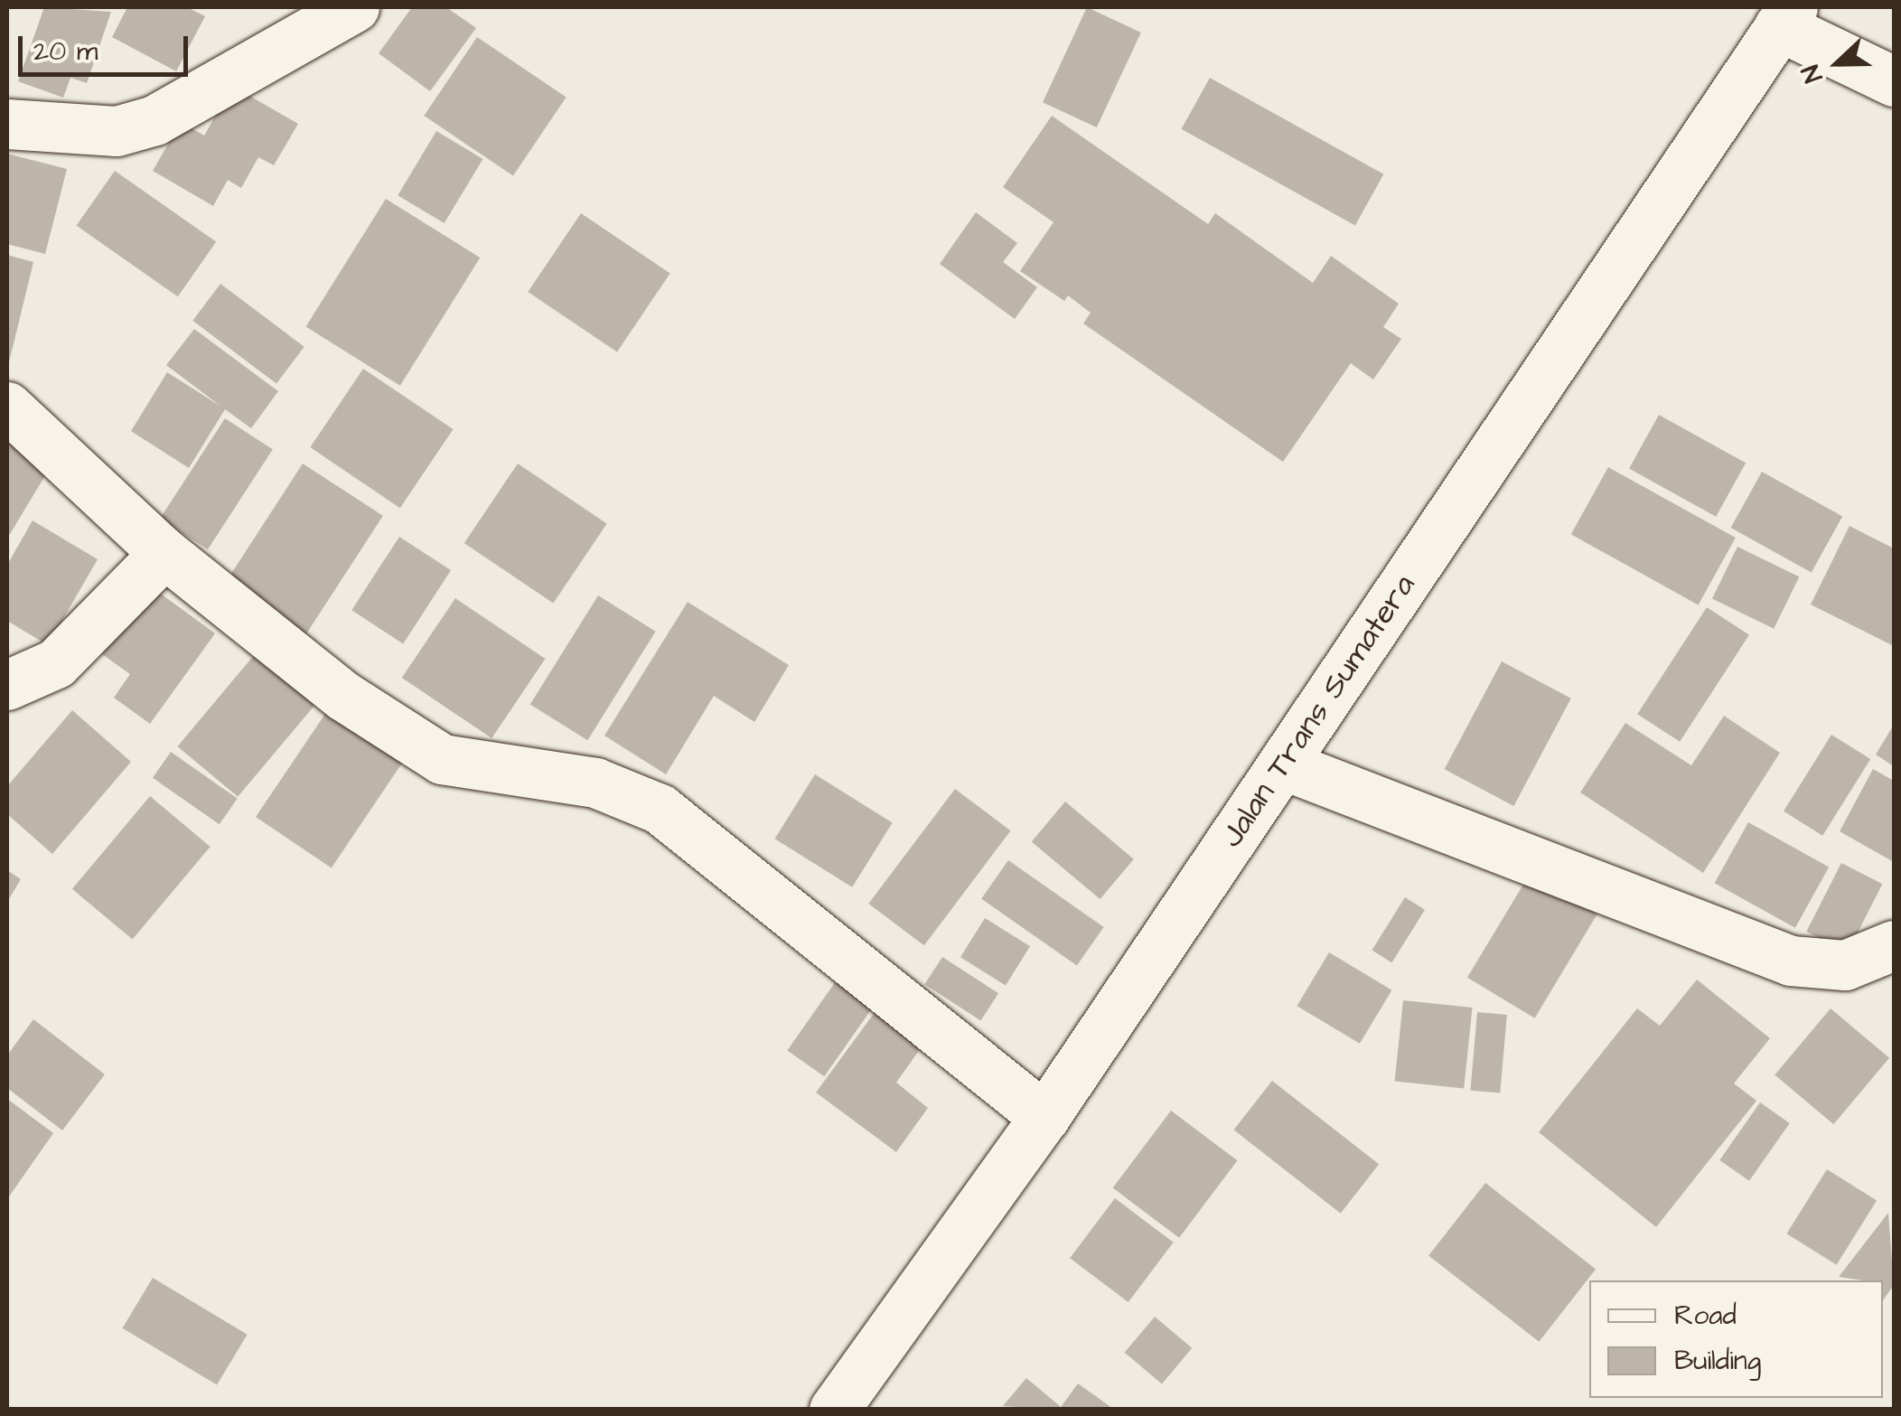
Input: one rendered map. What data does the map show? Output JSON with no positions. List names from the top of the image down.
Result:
{
  "streets": {
    "main road": ["Jalan Trans Sumatera"]
  },
  "legend": ["Road", "Building"],
  "scale_bar": "20 m",
  "north": "left"
}
